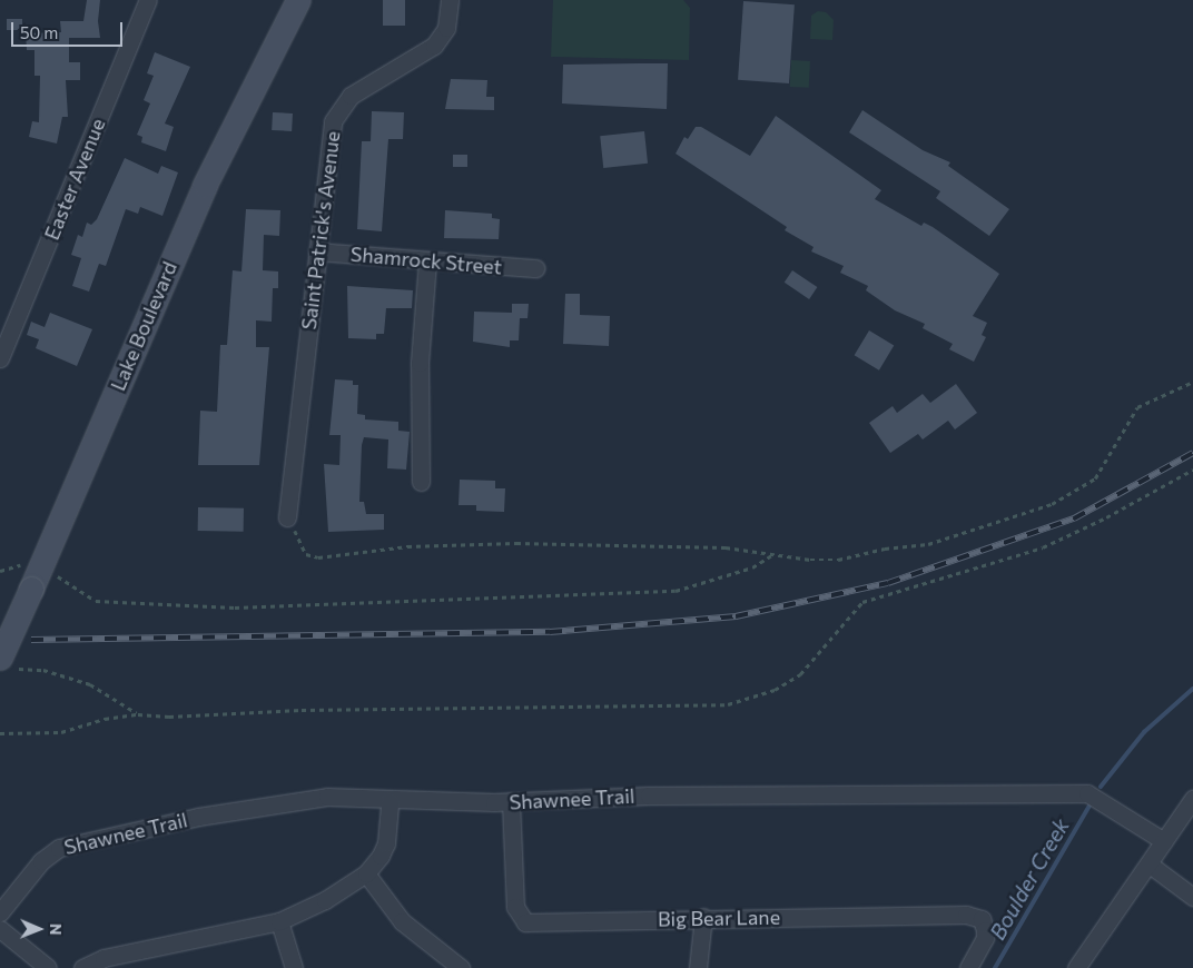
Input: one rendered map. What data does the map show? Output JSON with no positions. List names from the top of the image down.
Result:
{
  "streets": {
    "main road": ["Lake Boulevard"],
    "street": [
      "Easter Avenue",
      "Saint Patrick's Avenue",
      "Shamrock Street",
      "Shawnee Trail",
      "Big Bear Lane"
    ]
  },
  "crossings": [
    ["Saint Patrick's Avenue", "Shamrock Street"],
    ["Shawnee Trail", "Big Bear Lane"]
  ],
  "water": ["Boulder Creek"],
  "scale_bar": "50 m",
  "north": "right"
}
